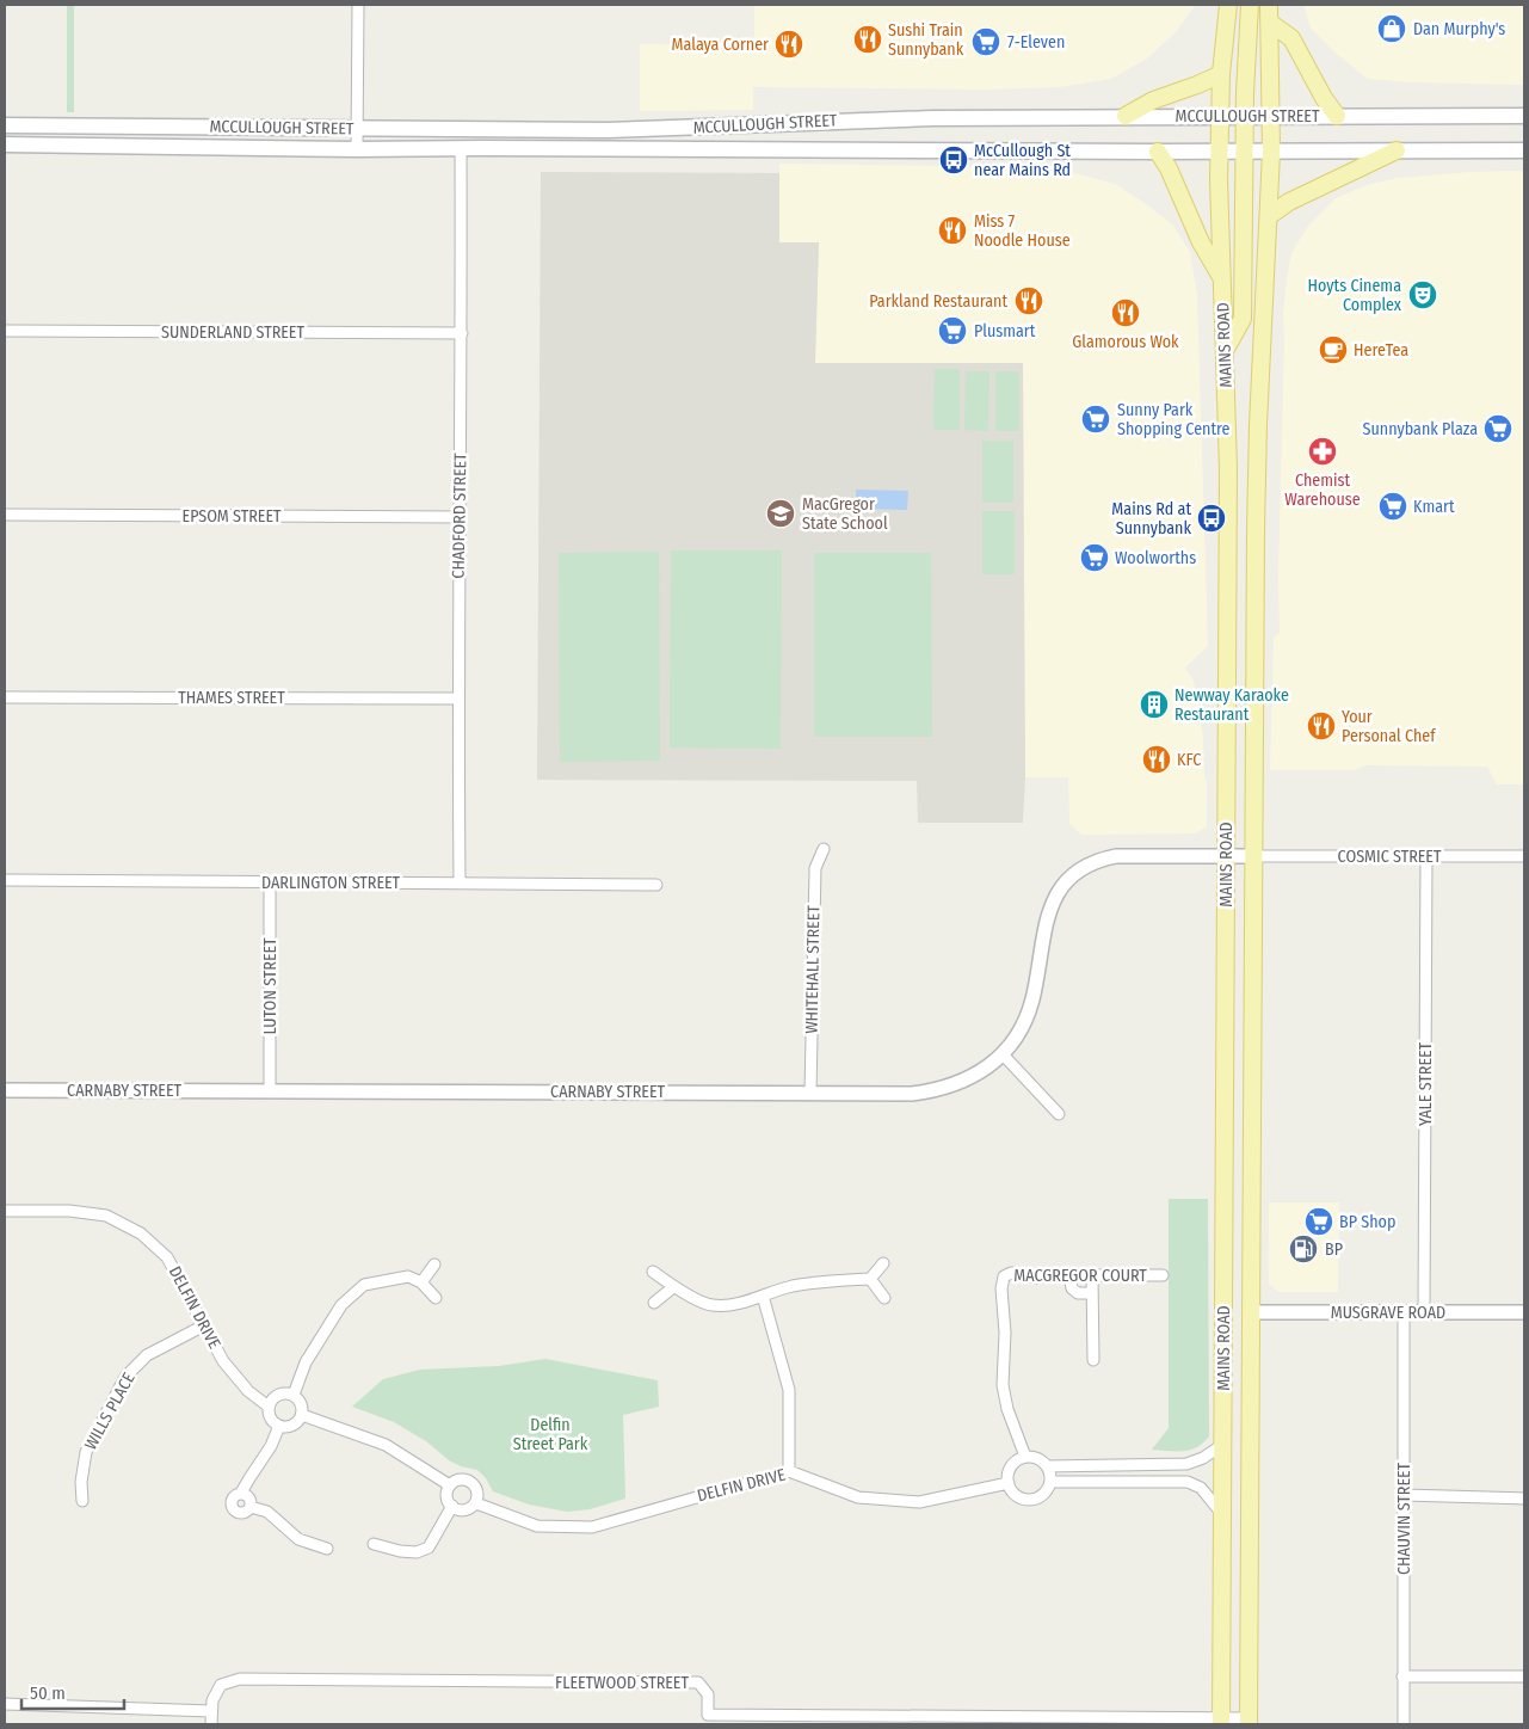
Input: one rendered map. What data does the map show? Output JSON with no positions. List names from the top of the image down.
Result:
{
  "streets": {
    "main road": ["MCCULLOUGH STREET", "MAINS ROAD"],
    "street": [
      "SUNDERLAND STREET",
      "EPSOM STREET",
      "CHADFORD STREET",
      "THAMES STREET",
      "COSMIC STREET",
      "DARLINGTON STREET",
      "WHITEHALL STREET",
      "LUTON STREET",
      "YALE STREET",
      "CARNABY STREET",
      "MACGREGOR COURT",
      "DELFIN DRIVE",
      "MUSGRAVE ROAD",
      "WILLS PLACE",
      "CHAUVIN STREET",
      "FLEETWOOD STREET"
    ]
  },
  "crossings": [
    ["MCCULLOUGH STREET", "MAINS ROAD"],
    ["MCCULLOUGH STREET", "CHADFORD STREET"],
    ["SUNDERLAND STREET", "CHADFORD STREET"],
    ["MAINS ROAD", "COSMIC STREET"],
    ["MAINS ROAD", "CARNABY STREET"],
    ["MAINS ROAD", "MUSGRAVE ROAD"],
    ["MAINS ROAD", "FLEETWOOD STREET"],
    ["EPSOM STREET", "CHADFORD STREET"],
    ["CHADFORD STREET", "THAMES STREET"],
    ["CHADFORD STREET", "DARLINGTON STREET"],
    ["COSMIC STREET", "YALE STREET"],
    ["DARLINGTON STREET", "LUTON STREET"],
    ["WHITEHALL STREET", "CARNABY STREET"],
    ["LUTON STREET", "CARNABY STREET"],
    ["YALE STREET", "MUSGRAVE ROAD"],
    ["MACGREGOR COURT", "DELFIN DRIVE"],
    ["DELFIN DRIVE", "WILLS PLACE"],
    ["MUSGRAVE ROAD", "CHAUVIN STREET"]
  ],
  "parks": ["Delfin Street Park"],
  "places": {
    "shop": ["Dan Murphy's"],
    "restaurant": [
      "Sushi Train Sunnybank",
      "Malaya Corner",
      "Miss 7 Noodle House",
      "Parkland Restaurant",
      "Glamorous Wok",
      "Your Personal Chef",
      "KFC"
    ],
    "supermarket": [
      "7-Eleven",
      "Plusmart",
      "Sunny Park Shopping Centre",
      "Sunnybank Plaza",
      "Kmart",
      "Woolworths",
      "BP Shop"
    ],
    "bus stop": ["McCullough St near Mains Rd", "Mains Rd at Sunnybank"],
    "theatre": ["Hoyts Cinema Complex"],
    "cafe": ["HereTea"],
    "pharmacy": ["Chemist Warehouse"],
    "school or university": ["MacGregor State School"],
    "building": ["Newway Karaoke Restaurant"],
    "fuel station": ["BP"]
  },
  "scale_bar": "50 m"
}
